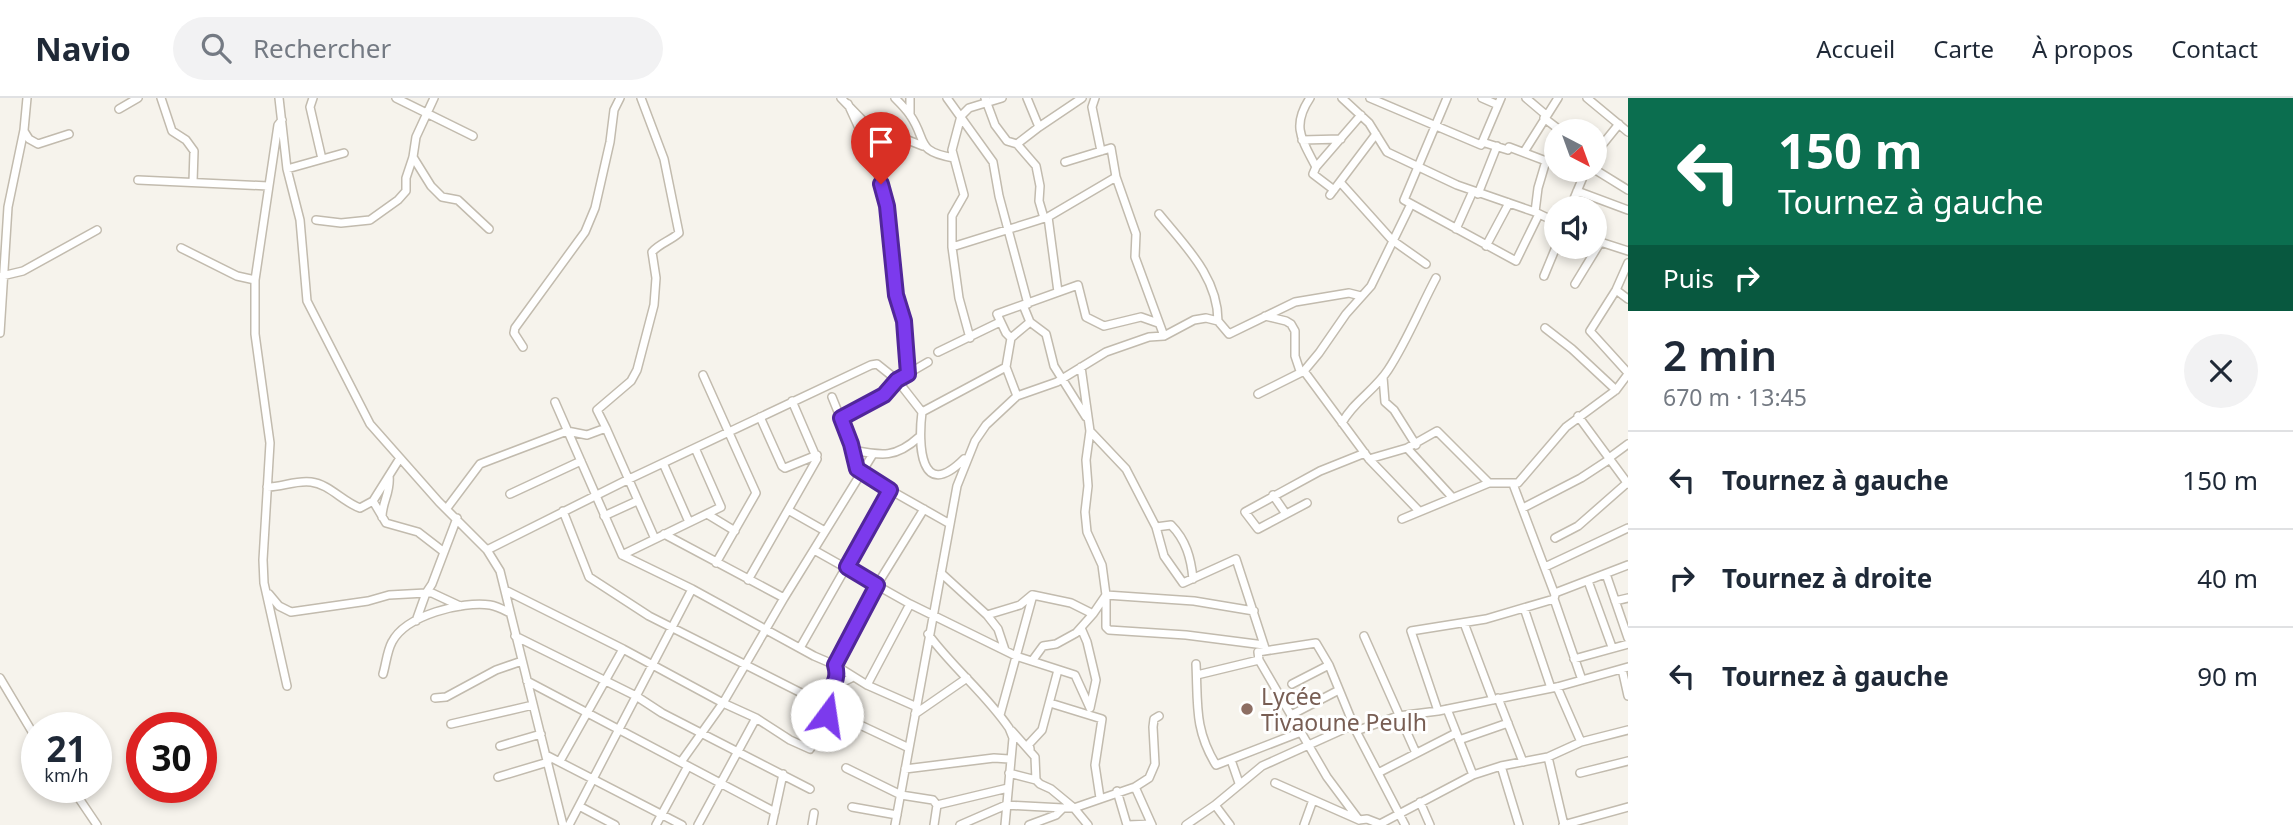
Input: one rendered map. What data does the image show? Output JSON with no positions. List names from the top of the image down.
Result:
{
  "places": ["Lycée Tivaoune Peulh"],
  "north": "bottom right",
  "page": {
    "header": "Navio",
    "search": "Rechercher",
    "nav": [
      "Accueil",
      "Carte",
      "À propos",
      "Contact"
    ],
    "turn": ["150 m", "Tournez à gauche"],
    "then": "Puis",
    "heading": ["2 min", "670 m · 13:45"],
    "list": [
      {
        "name": "Tournez à gauche",
        "value": "150 m"
      },
      {
        "name": "Tournez à droite",
        "value": "40 m"
      },
      {
        "name": "Tournez à gauche",
        "value": "90 m"
      }
    ],
    "speed": "21 km/h",
    "limit": "30"
  }
}
